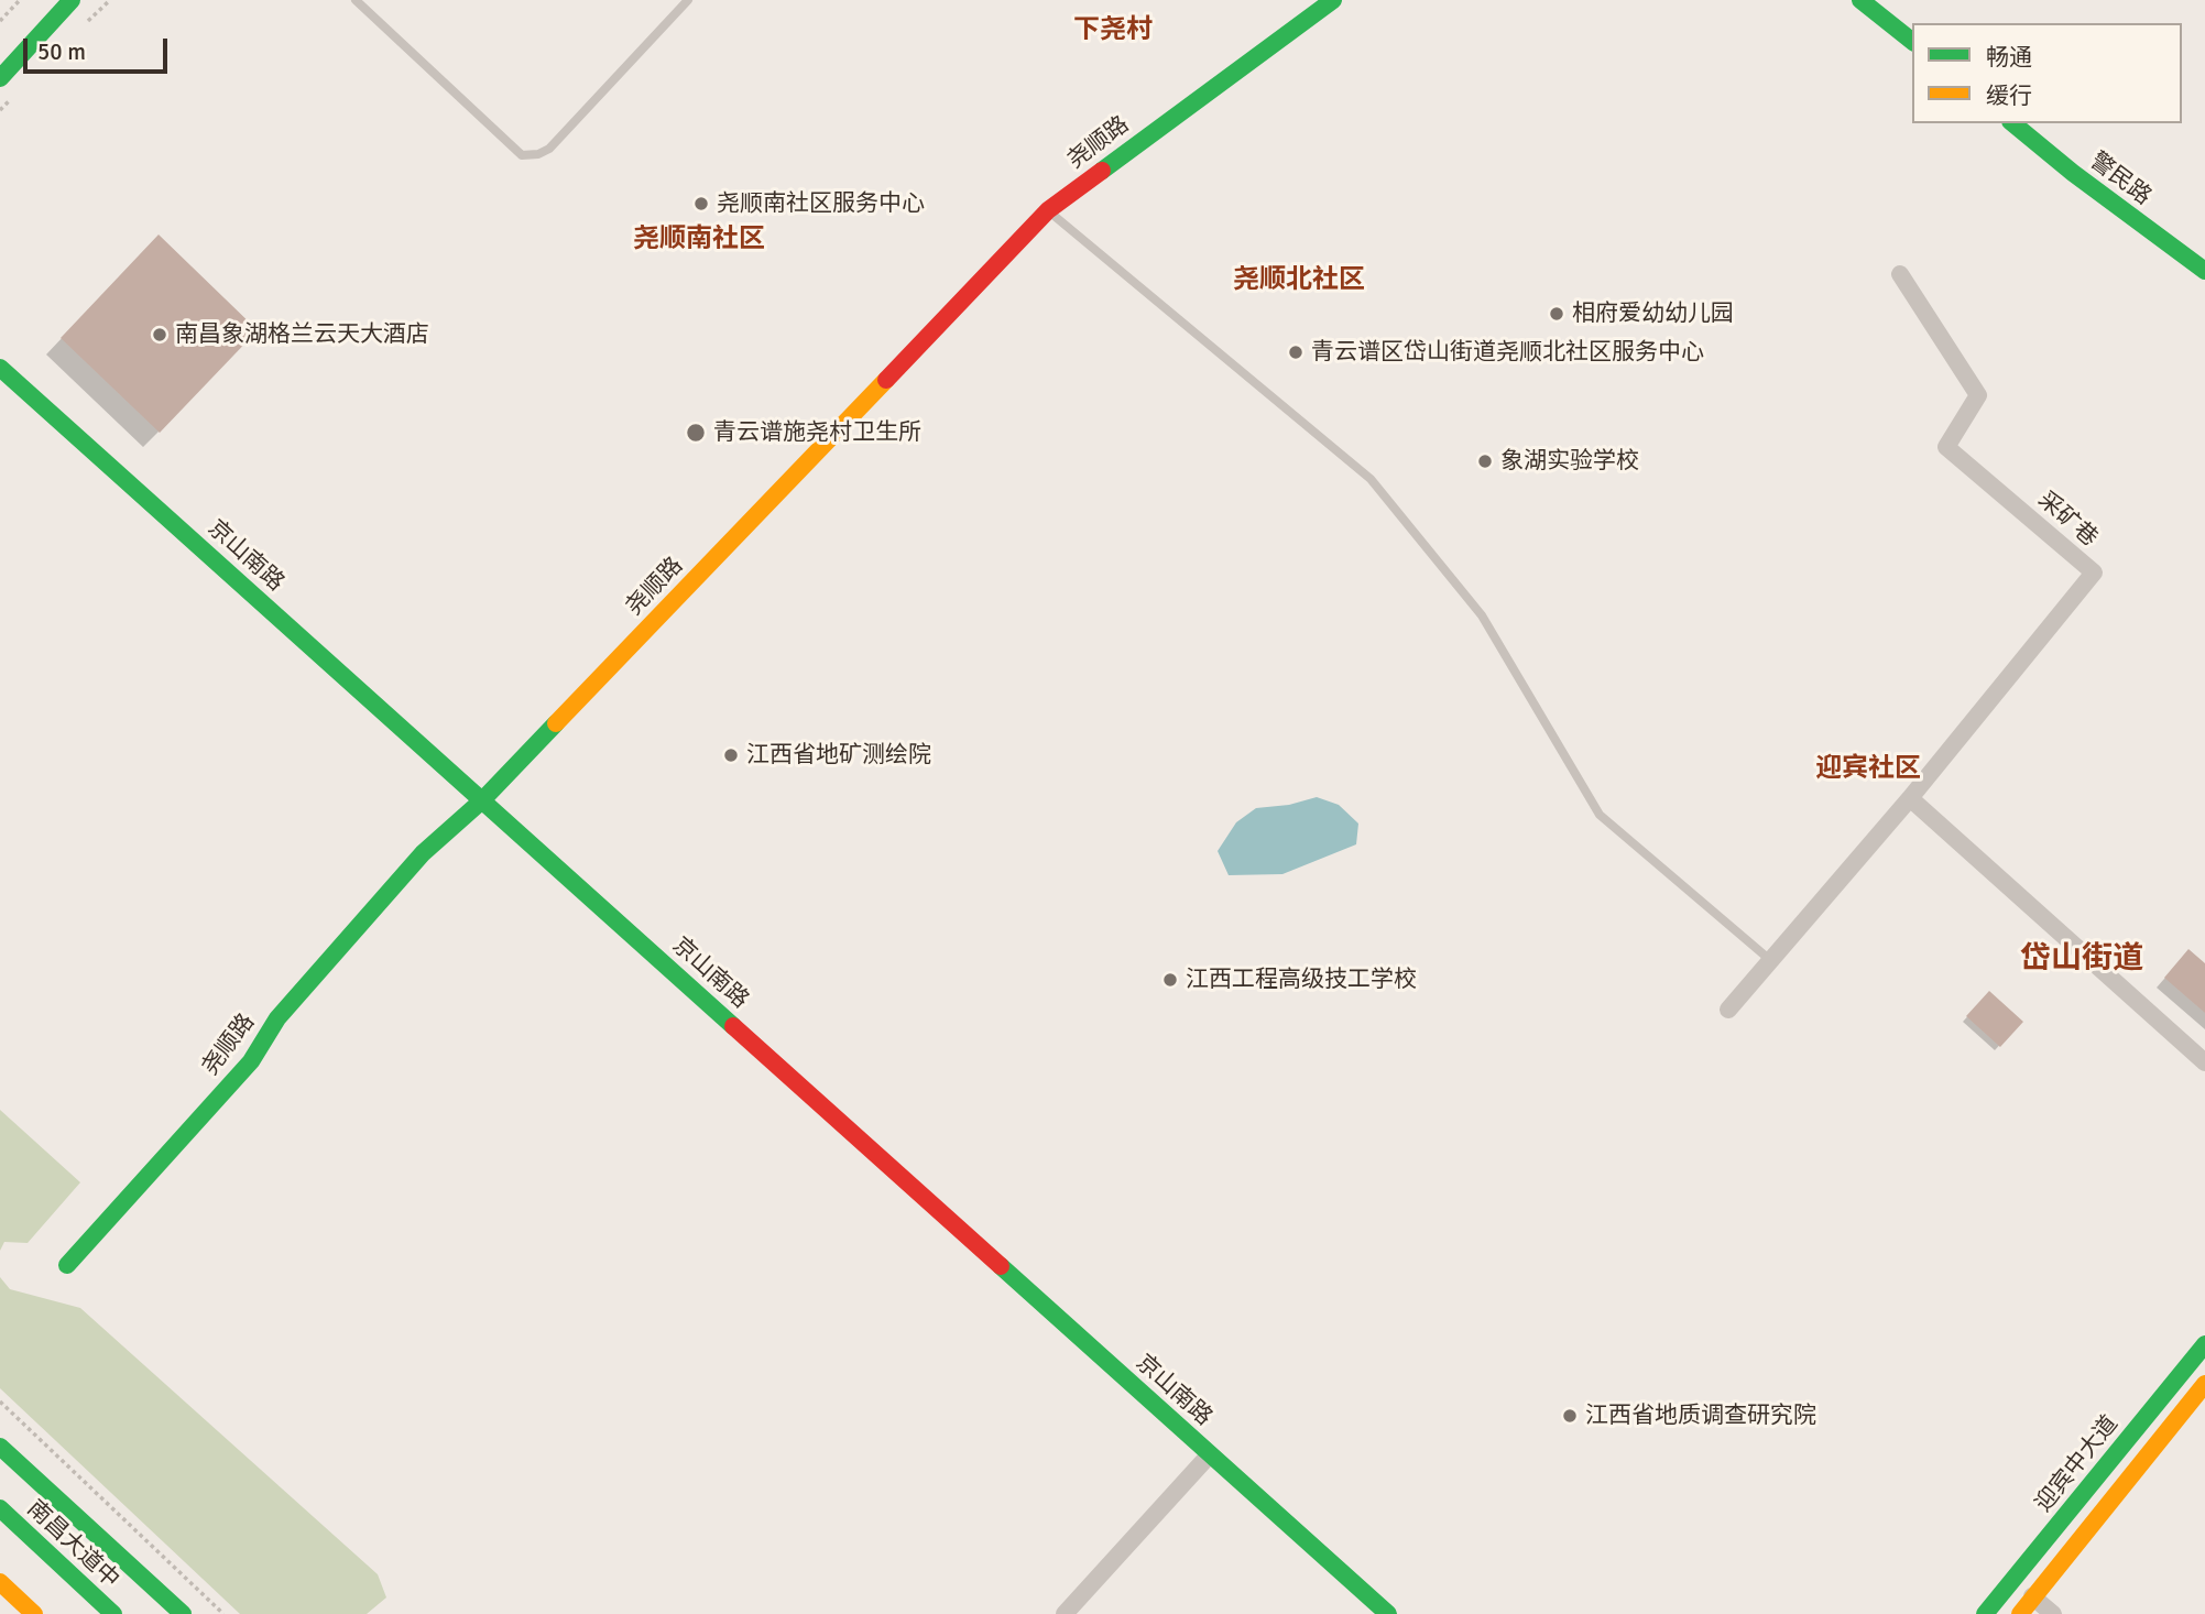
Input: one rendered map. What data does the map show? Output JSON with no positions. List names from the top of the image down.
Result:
{
  "streets": {
    "main road": [
      "尧顺路",
      "警民路",
      "京山南路",
      "迎宾中大道",
      "南昌大道中"
    ],
    "street": ["采矿巷"]
  },
  "crossings": [
    ["尧顺路", "京山南路"]
  ],
  "districts": [
    "下尧村",
    "尧顺南社区",
    "尧顺北社区",
    "迎宾社区",
    "岱山街道"
  ],
  "places": [
    "尧顺南社区服务中心",
    "相府爱幼幼儿园",
    "南昌象湖格兰云天大酒店",
    "青云谱区岱山街道尧顺北社区服务中心",
    "青云谱施尧村卫生所",
    "象湖实验学校",
    "江西省地矿测绘院",
    "江西工程高级技工学校",
    "江西省地质调查研究院"
  ],
  "legend": ["畅通", "缓行"],
  "scale_bar": "50 m"
}
